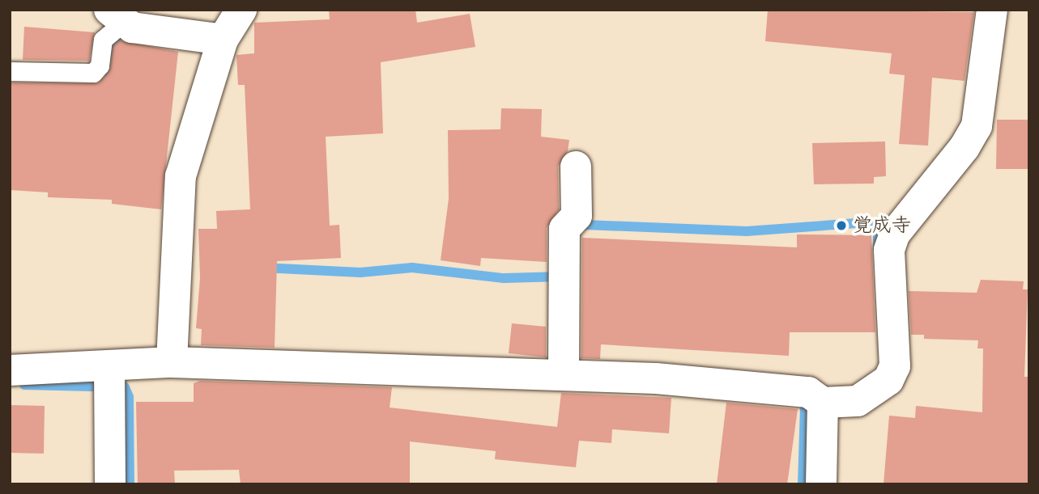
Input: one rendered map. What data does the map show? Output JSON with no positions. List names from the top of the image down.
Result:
{
  "places": ["覚成寺"]
}
